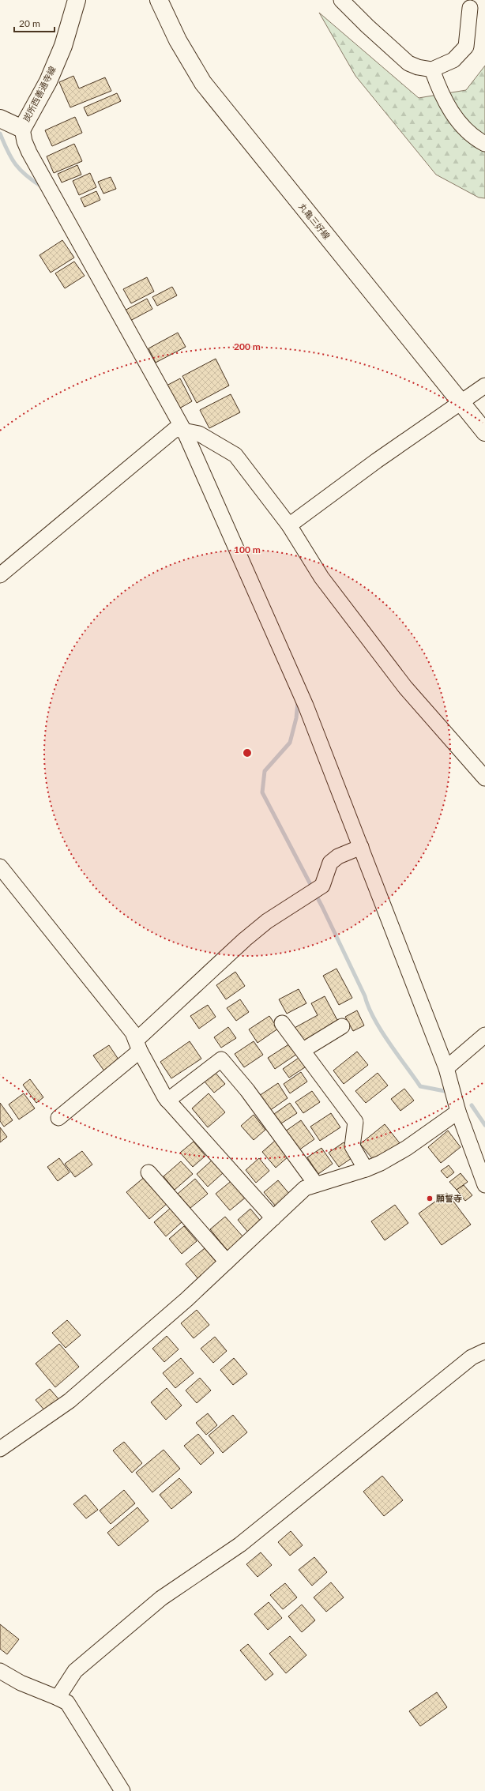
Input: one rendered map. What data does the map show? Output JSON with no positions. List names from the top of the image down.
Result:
{
  "streets": {
    "main road": ["炭所西善通寺線", "丸亀三好線"]
  },
  "places": ["願誓寺"],
  "scale_bar": "20 m",
  "rings": ["200 m", "100 m"]
}
